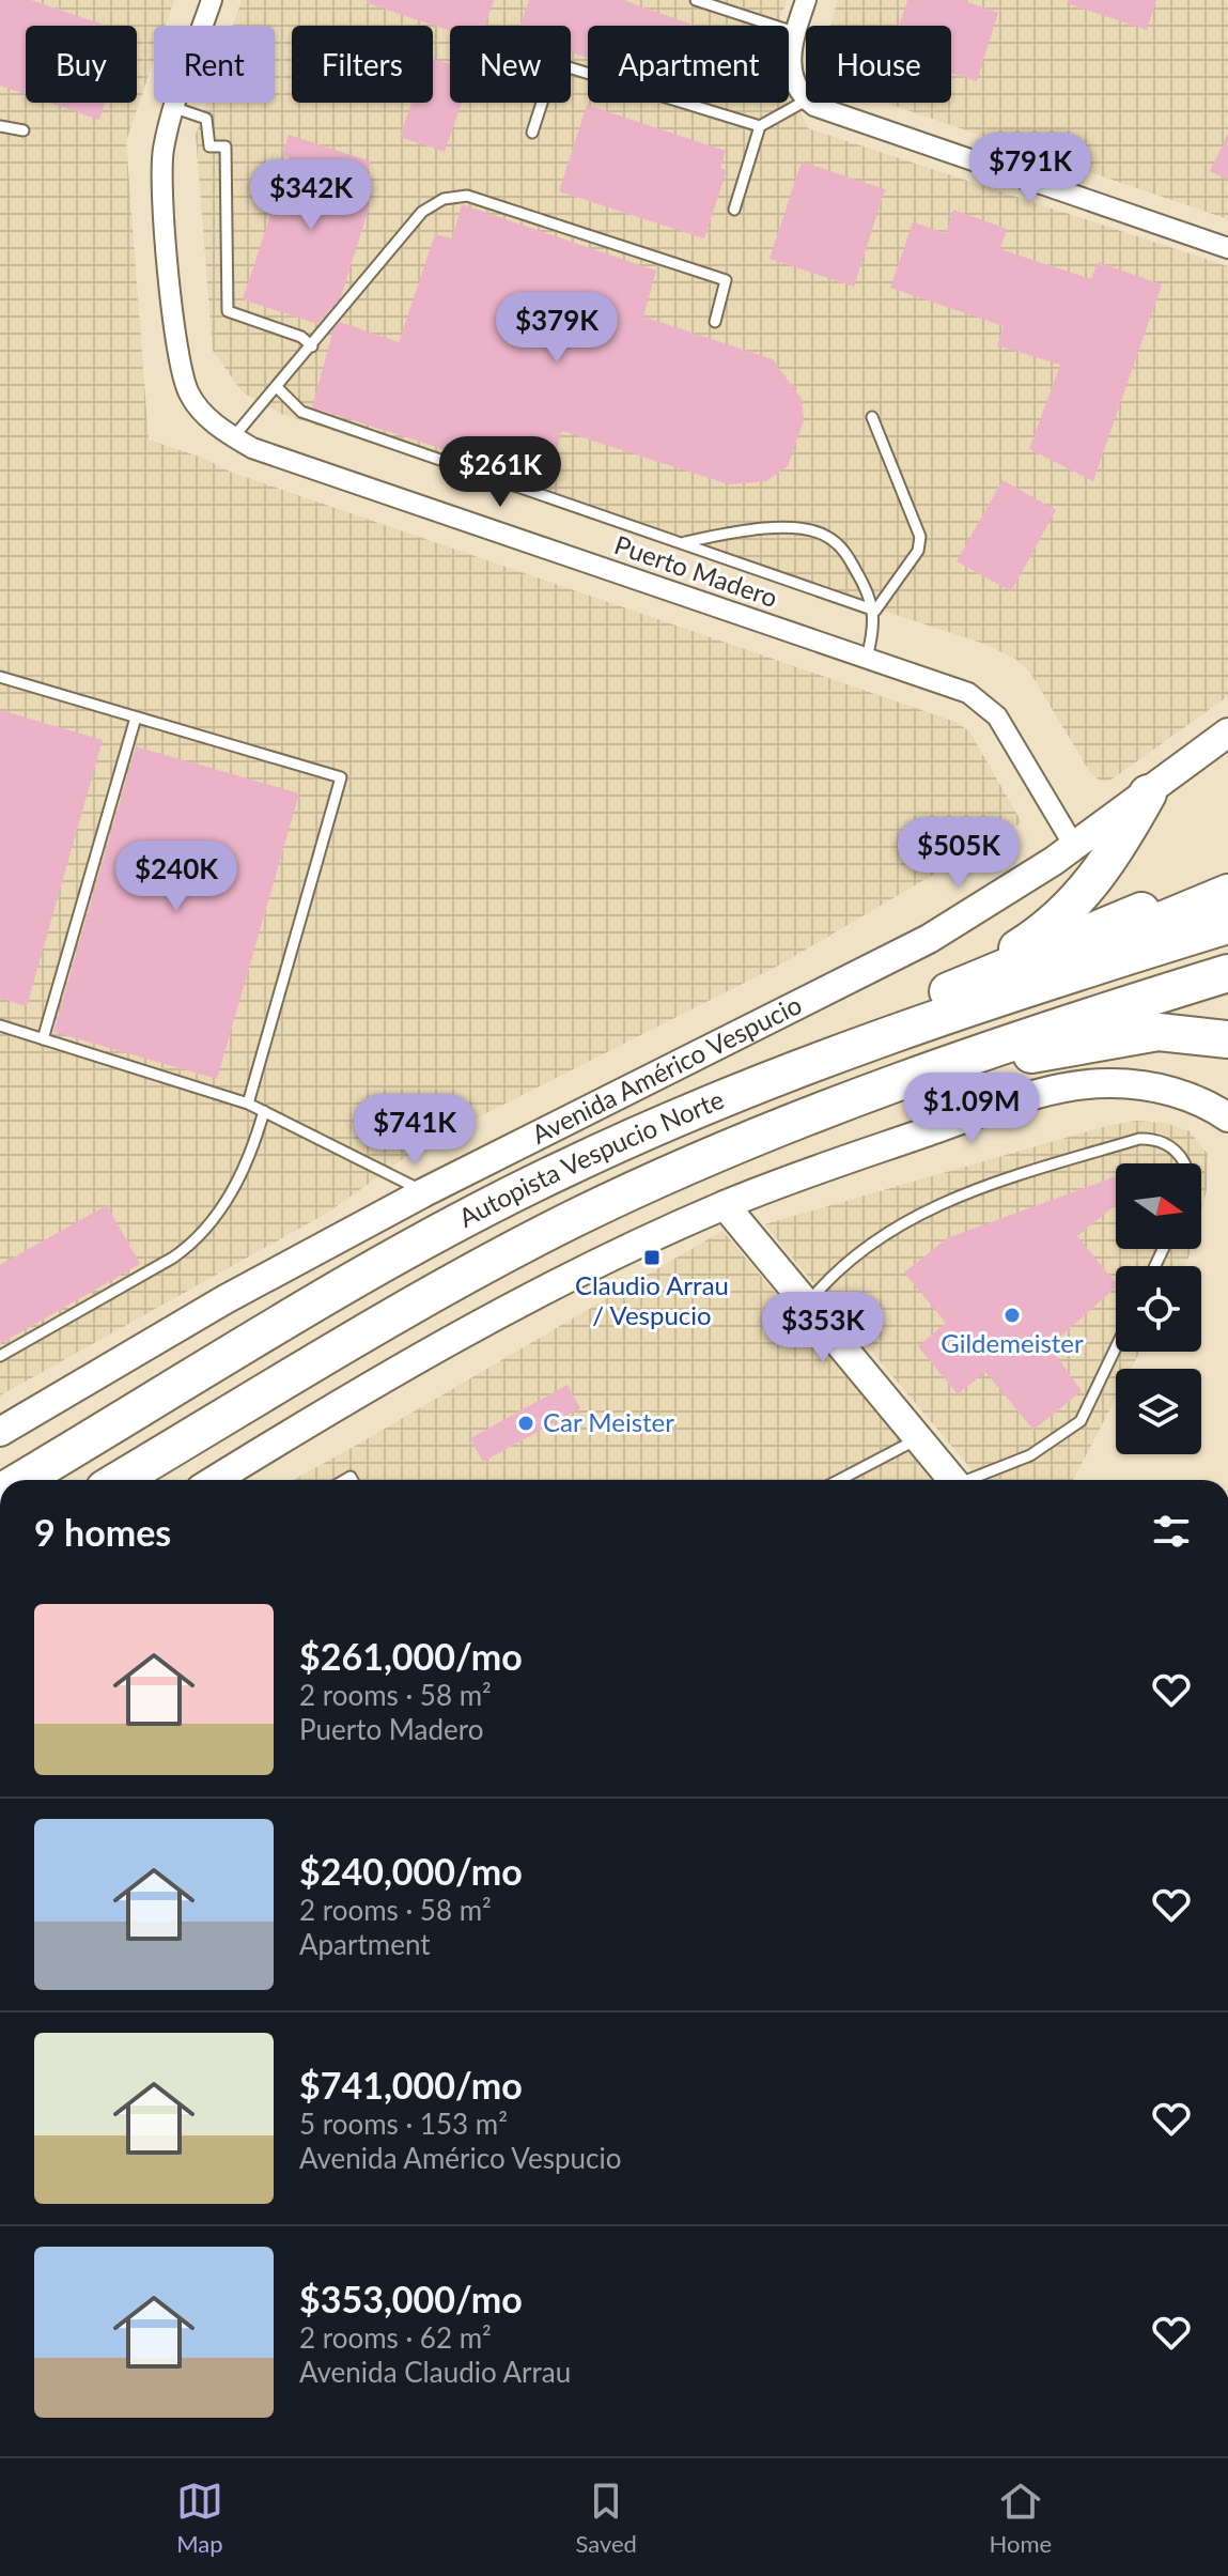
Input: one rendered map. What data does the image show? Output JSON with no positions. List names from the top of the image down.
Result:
{
  "streets": {
    "highway": ["Autopista Vespucio Norte"],
    "main road": ["Avenida Américo Vespucio"],
    "street": ["Puerto Madero"]
  },
  "crossings": [
    ["Puerto Madero", "Avenida Américo Vespucio"]
  ],
  "places": {
    "transit": ["Claudio Arrau / Vespucio"],
    "other": ["Gildemeister", "Car Meister"]
  },
  "north": "right",
  "page": {
    "chip": [
      "Buy",
      "Rent",
      "Filters",
      "New",
      "Apartment",
      "House"
    ],
    "price": [
      "$791K",
      "$342K",
      "$379K",
      "$261K",
      "$505K",
      "$240K",
      "$1.09M",
      "$741K",
      "$353K"
    ],
    "heading": "9 homes",
    "list": [
      {
        "name": "$261,000/mo",
        "note": "2 rooms · 58 m² · Puerto Madero"
      },
      {
        "name": "$240,000/mo",
        "note": "2 rooms · 58 m² · Apartment"
      },
      {
        "name": "$741,000/mo",
        "note": "5 rooms · 153 m² · Avenida Américo Vespucio"
      },
      {
        "name": "$353,000/mo",
        "note": "2 rooms · 62 m² · Avenida Claudio Arrau"
      }
    ],
    "tabs": ["Map", "Saved", "Home"]
  }
}
